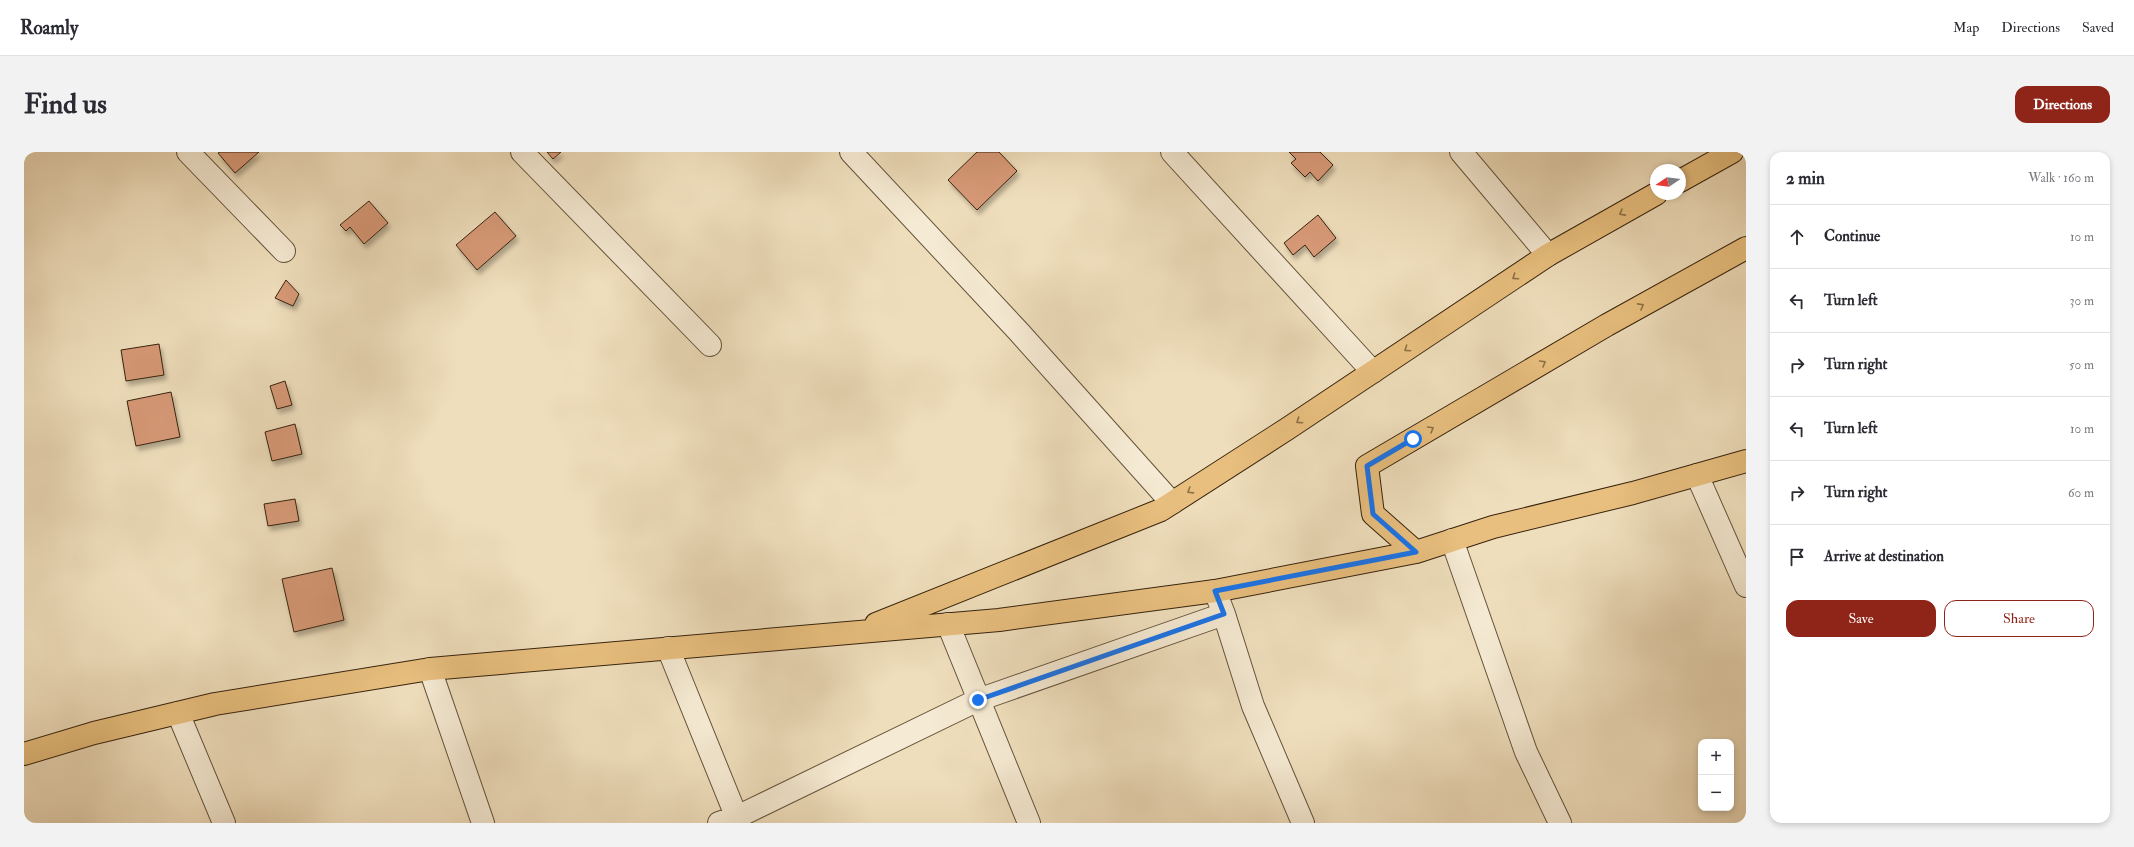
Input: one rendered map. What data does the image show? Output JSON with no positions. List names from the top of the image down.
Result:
{
  "north": "left",
  "page": {
    "header": "Roamly",
    "nav": ["Map", "Directions", "Saved"],
    "buttons": [
      "Directions",
      ["Save", "Share"]
    ],
    "title": "Find us",
    "heading": ["2 min", "Walk · 160 m"],
    "list": [
      ["Continue", "10 m"],
      ["Turn left", "30 m"],
      ["Turn right", "50 m"],
      ["Turn left", "10 m"],
      ["Turn right", "60 m"],
      "Arrive at destination"
    ],
    "map_buttons": ["+", "−"]
  }
}
